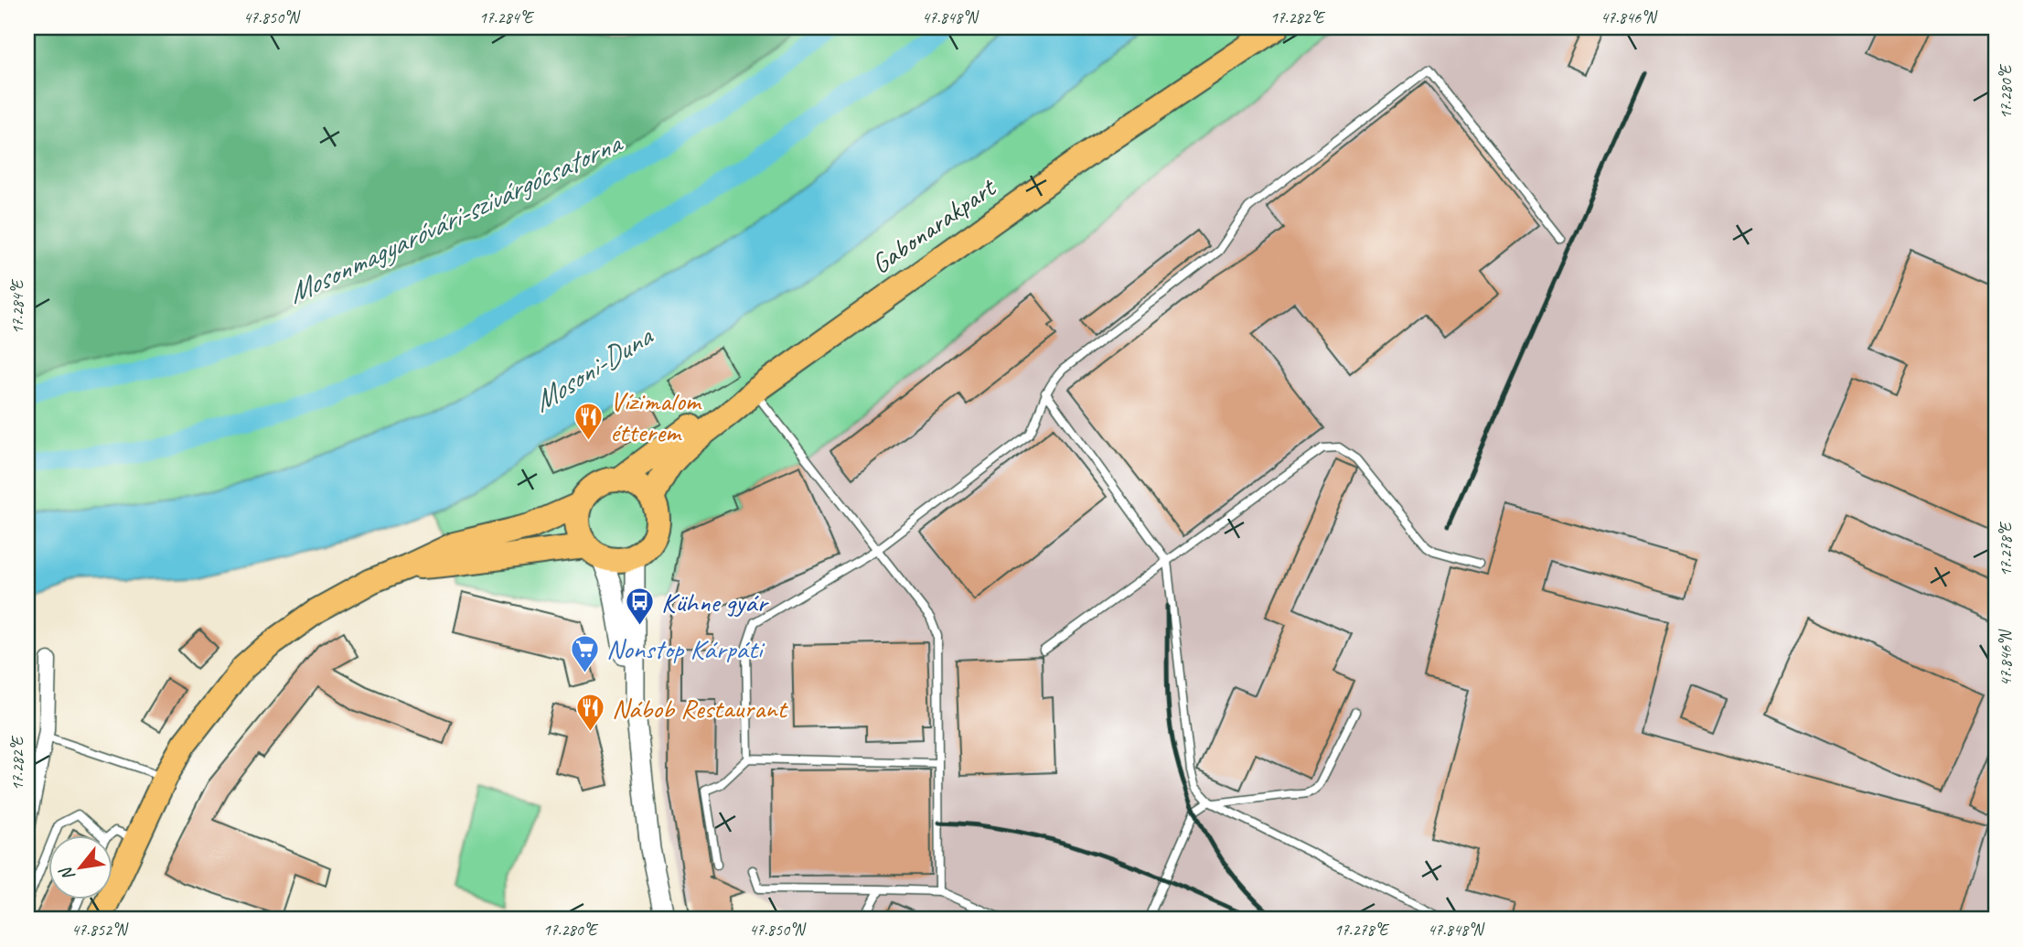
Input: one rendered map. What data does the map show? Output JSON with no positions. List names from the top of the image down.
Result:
{
  "streets": {
    "main road": ["Gabonarakpart"]
  },
  "water": ["Mosonmagyaróvári-szivárgócsatorna", "Mosoni-Duna"],
  "places": {
    "restaurant": ["Vízimalom étterem", "Nábob Restaurant"],
    "bus stop": ["Kühne gyár"],
    "supermarket": ["Nonstop Kárpáti"]
  },
  "north": "bottom left",
  "coordinates": [
    "47.850°N",
    "17.284°E",
    "47.848°N",
    "17.282°E",
    "47.846°N",
    "17.280°E",
    "17.278°E",
    "47.852°N"
  ]
}
